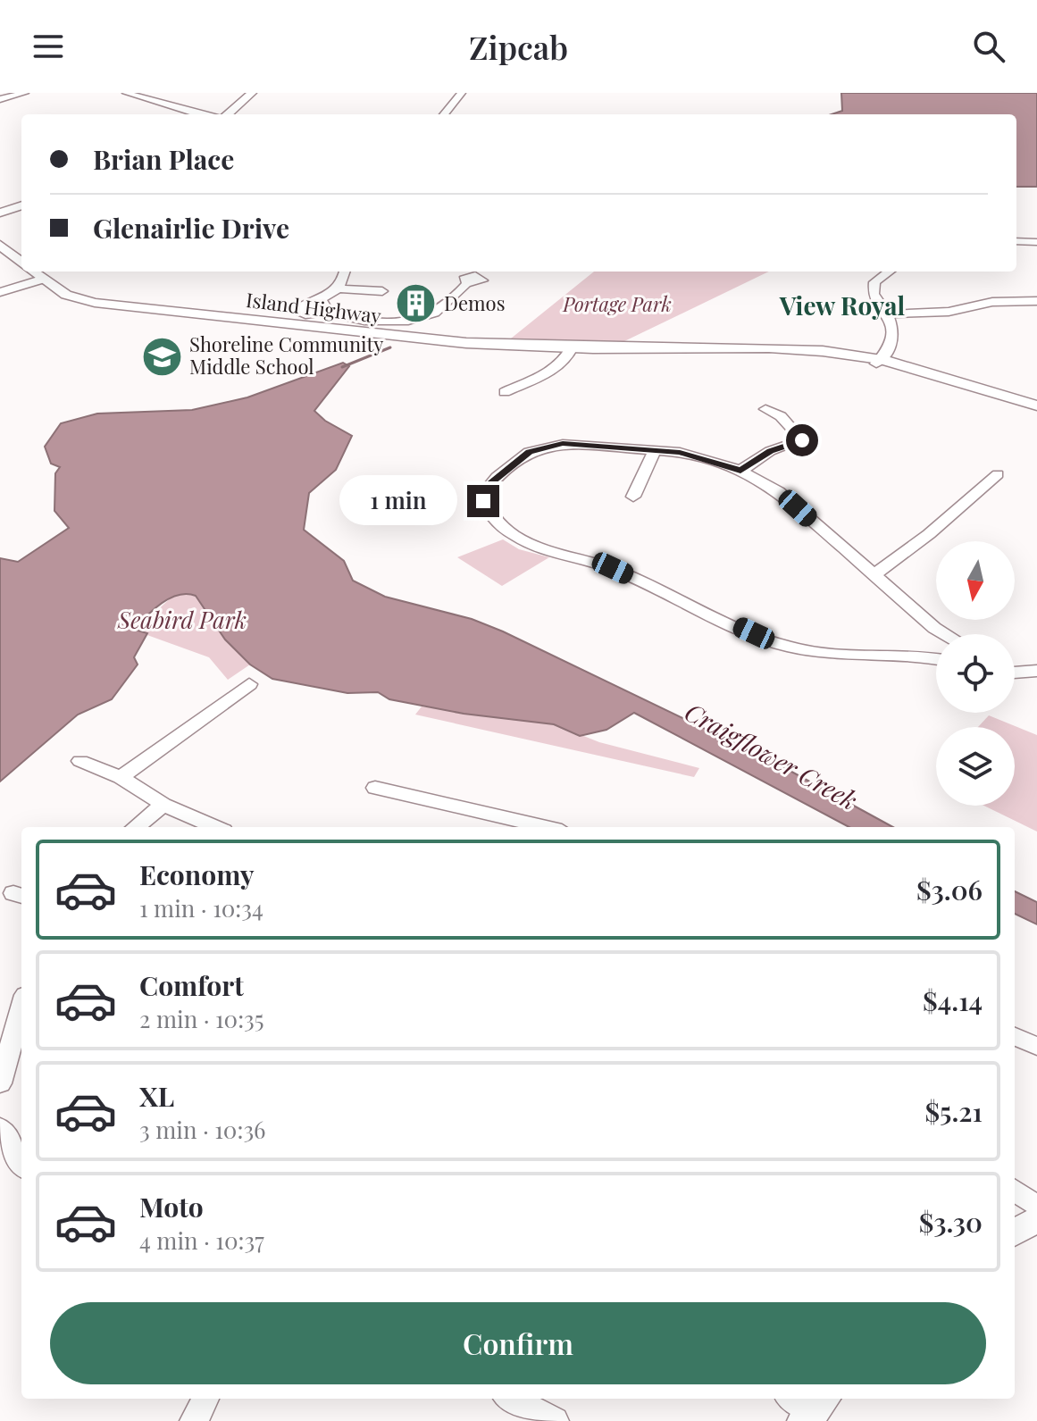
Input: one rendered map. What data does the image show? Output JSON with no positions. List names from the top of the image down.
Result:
{
  "streets": {
    "main road": ["Island Highway"]
  },
  "districts": ["View Royal"],
  "water": ["Craigflower Creek"],
  "parks": ["Portage Park", "Seabird Park"],
  "places": {
    "building": ["Demos"],
    "school or university": ["Shoreline Community Middle School"]
  },
  "north": "bottom",
  "page": {
    "header": "Zipcab",
    "banner": ["Brian Place", "Glenairlie Drive"],
    "bubble": "1 min",
    "list": [
      {
        "name": "Economy",
        "note": "1 min · 10:34",
        "value": "$3.06"
      },
      {
        "name": "Comfort",
        "note": "2 min · 10:35",
        "value": "$4.14"
      },
      {
        "name": "XL",
        "note": "3 min · 10:36",
        "value": "$5.21"
      },
      {
        "name": "Moto",
        "note": "4 min · 10:37",
        "value": "$3.30"
      }
    ],
    "buttons": "Confirm"
  }
}
